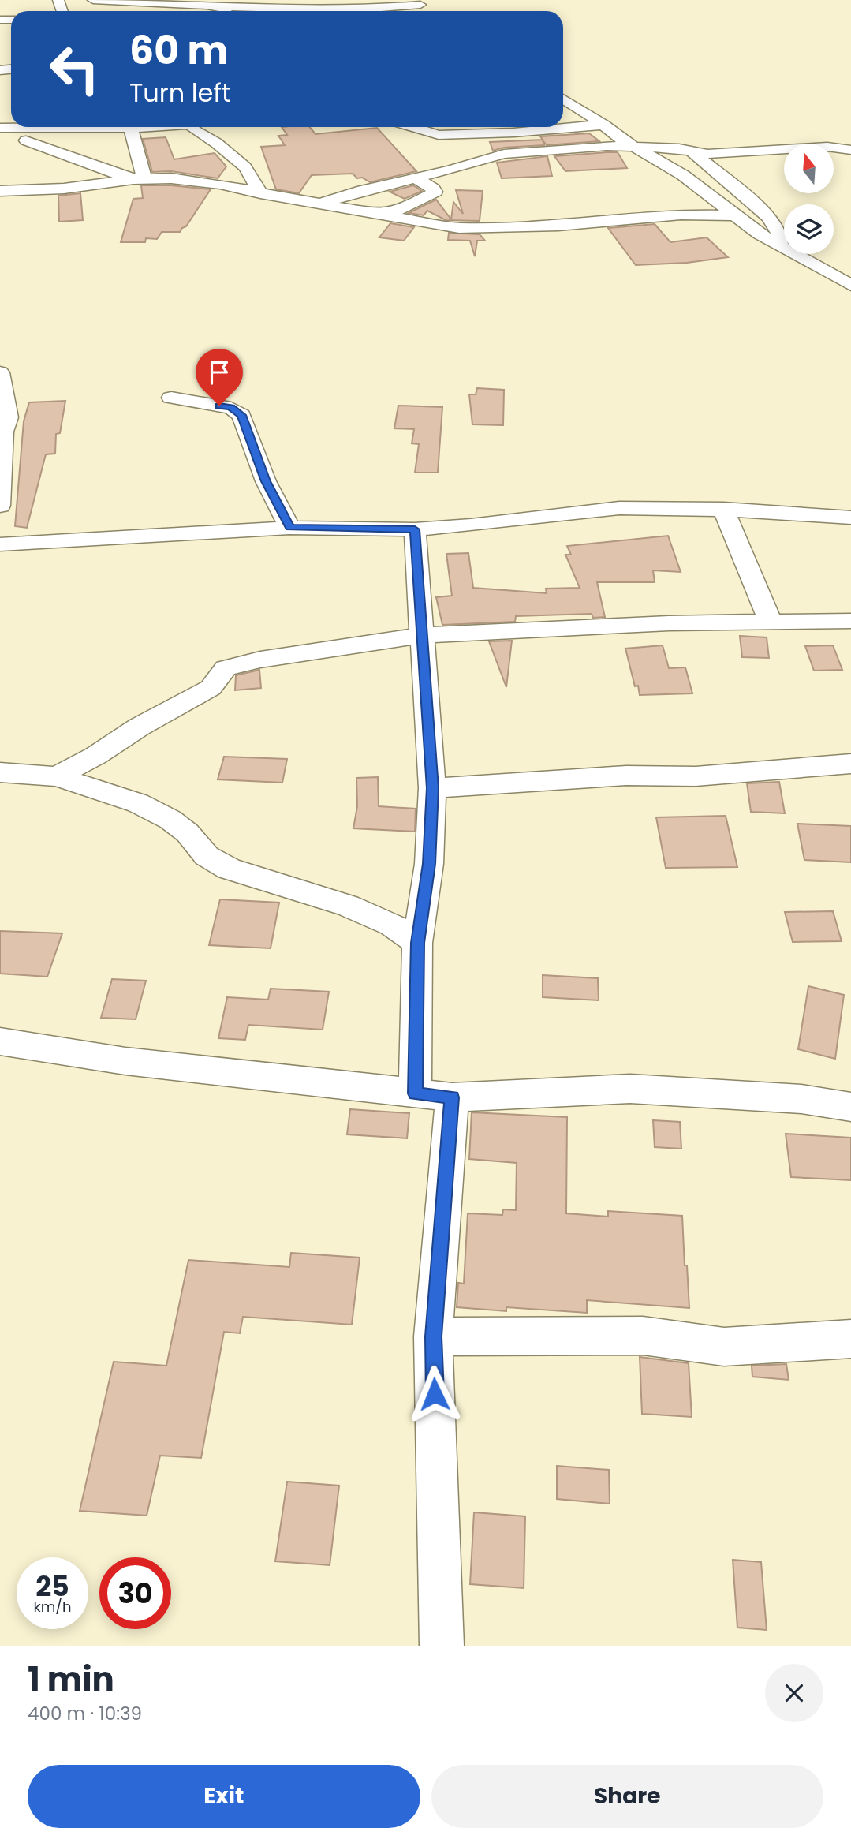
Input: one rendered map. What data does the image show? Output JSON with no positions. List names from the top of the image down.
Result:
{
  "north": "top",
  "page": {
    "turn": ["60 m", "Turn left"],
    "speed": "25 km/h",
    "limit": "30",
    "heading": ["1 min", "400 m · 10:39"],
    "buttons": ["Exit", "Share"]
  }
}
